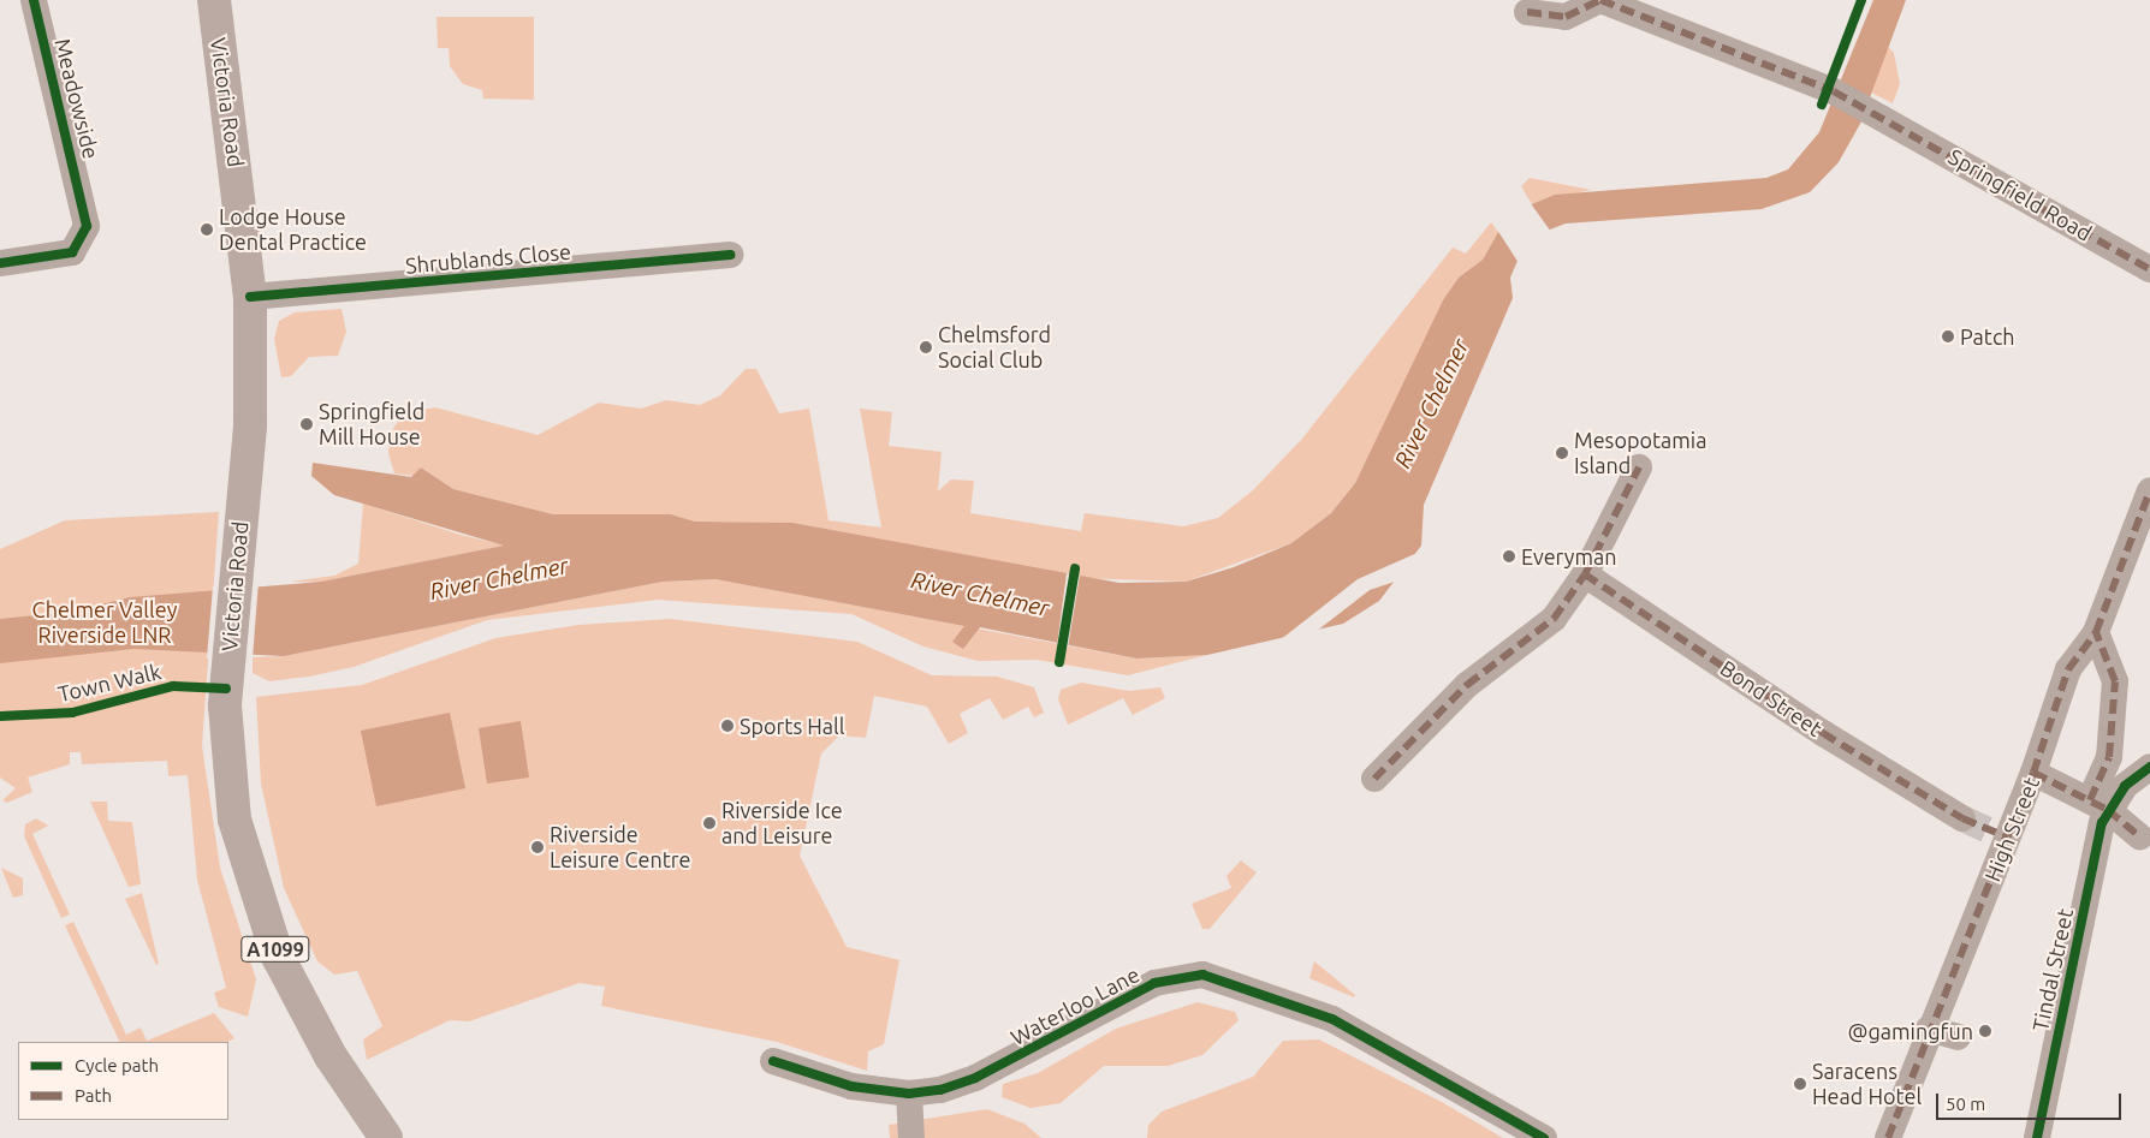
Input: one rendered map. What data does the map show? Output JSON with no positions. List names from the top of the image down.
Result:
{
  "streets": {
    "main road": ["Victoria Road", "A1099"],
    "street": [
      "Meadowside",
      "Springfield Road",
      "Shrublands Close",
      "Bond Street",
      "High Street",
      "Tindal Street",
      "Waterloo Lane"
    ],
    "cycle path": ["Town Walk"]
  },
  "crossings": [
    ["Victoria Road", "Shrublands Close"]
  ],
  "water": ["River Chelmer"],
  "parks": ["Chelmer Valley Riverside LNR"],
  "places": [
    "Lodge House Dental Practice",
    "Patch",
    "Chelmsford Social Club",
    "Springfield Mill House",
    "Mesopotamia Island",
    "Everyman",
    "Sports Hall",
    "Riverside Ice and Leisure",
    "Riverside Leisure Centre",
    "@gamingfun",
    "Saracens Head Hotel"
  ],
  "legend": ["Cycle path", "Path"],
  "scale_bar": "50 m"
}
